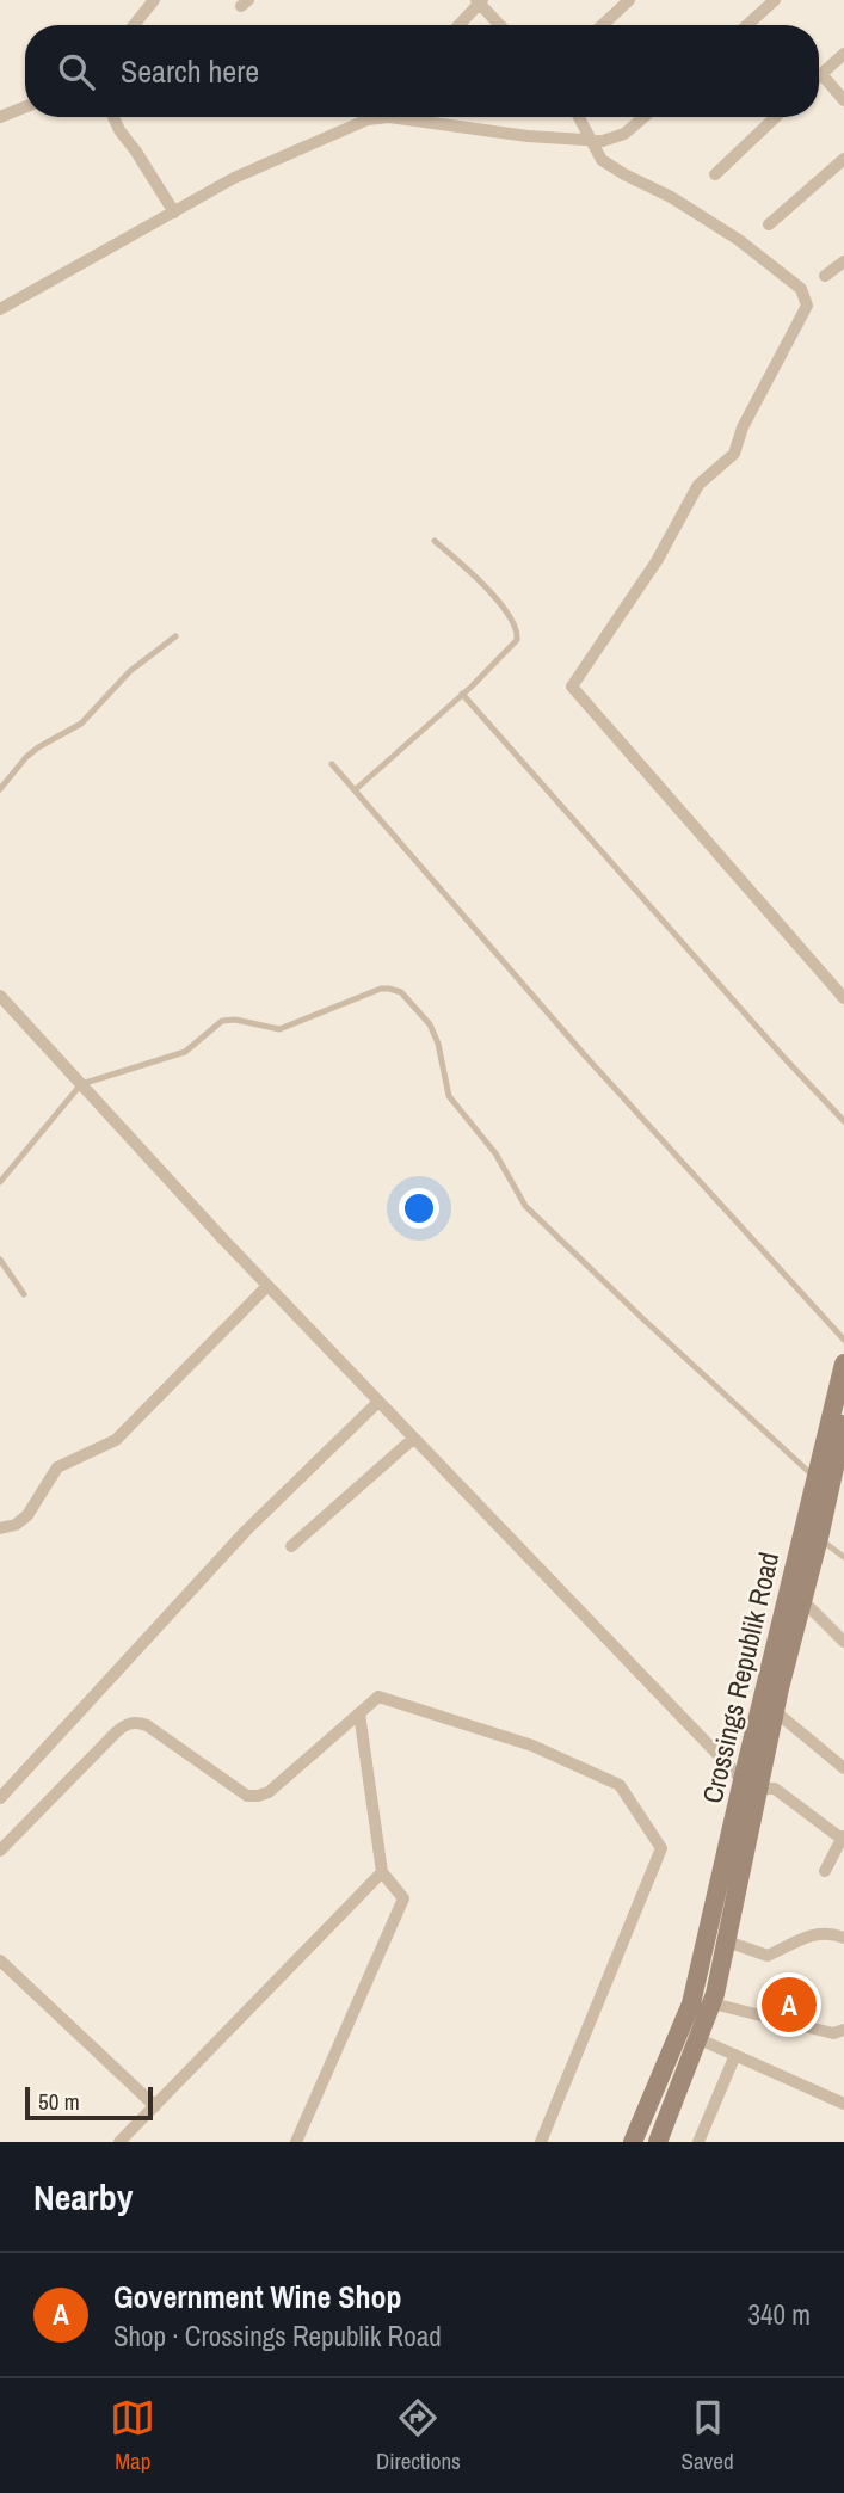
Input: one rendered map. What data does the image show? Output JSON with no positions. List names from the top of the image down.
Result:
{
  "streets": {
    "street": ["Crossings Republik Road"]
  },
  "scale_bar": "50 m",
  "page": {
    "search": "Search here",
    "pins": "A",
    "scale": "50 m",
    "heading": "Nearby",
    "list": [
      {
        "mark": "A",
        "name": "Government Wine Shop",
        "note": "Shop · Crossings Republik Road",
        "value": "340 m"
      }
    ],
    "nav": ["Map", "Directions", "Saved"]
  }
}
